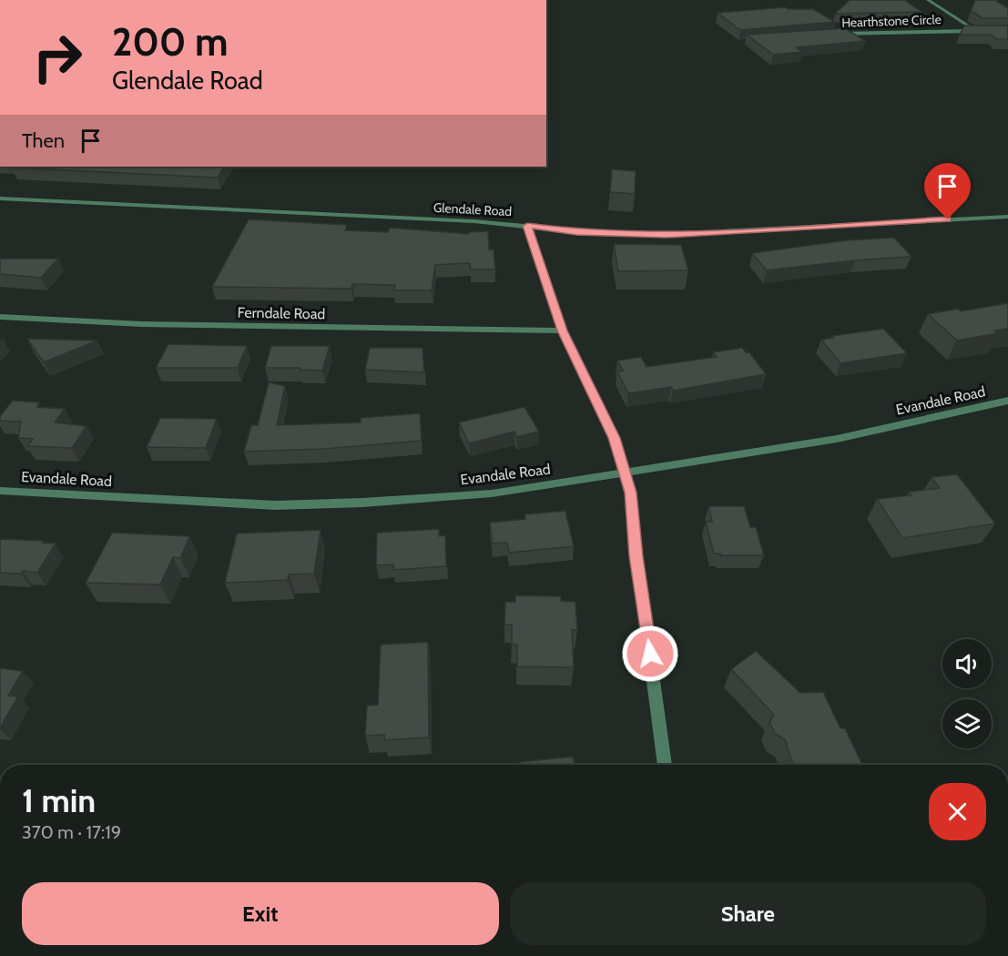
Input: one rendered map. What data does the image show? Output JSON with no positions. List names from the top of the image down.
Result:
{
  "streets": {
    "street": [
      "Hearthstone Circle",
      "Glendale Road",
      "Ferndale Road",
      "Evandale Road"
    ]
  },
  "page": {
    "turn": ["200 m", "Glendale Road"],
    "then": "Then",
    "heading": ["1 min", "370 m · 17:19"],
    "buttons": ["Exit", "Share"]
  }
}
